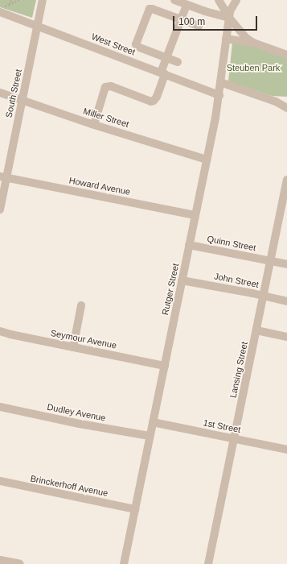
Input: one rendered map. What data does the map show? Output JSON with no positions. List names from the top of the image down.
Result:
{
  "streets": {
    "street": [
      "West Street",
      "South Street",
      "Miller Street",
      "Howard Avenue",
      "Quinn Street",
      "John Street",
      "Rutger Street",
      "Seymour Avenue",
      "Lansing Street",
      "Dudley Avenue",
      "1st Street",
      "Brinckerhoff Avenue"
    ]
  },
  "crossings": [
    ["West Street", "South Street"],
    ["West Street", "Rutger Street"],
    ["South Street", "Miller Street"],
    ["South Street", "Howard Avenue"],
    ["Miller Street", "Rutger Street"],
    ["Howard Avenue", "Rutger Street"],
    ["Quinn Street", "Rutger Street"],
    ["Quinn Street", "Lansing Street"],
    ["John Street", "Rutger Street"],
    ["John Street", "Lansing Street"],
    ["Rutger Street", "Seymour Avenue"],
    ["Rutger Street", "Dudley Avenue"],
    ["Rutger Street", "1st Street"],
    ["Rutger Street", "Brinckerhoff Avenue"],
    ["Lansing Street", "1st Street"]
  ],
  "parks": ["Steuben Park"],
  "scale_bar": "100 m"
}
